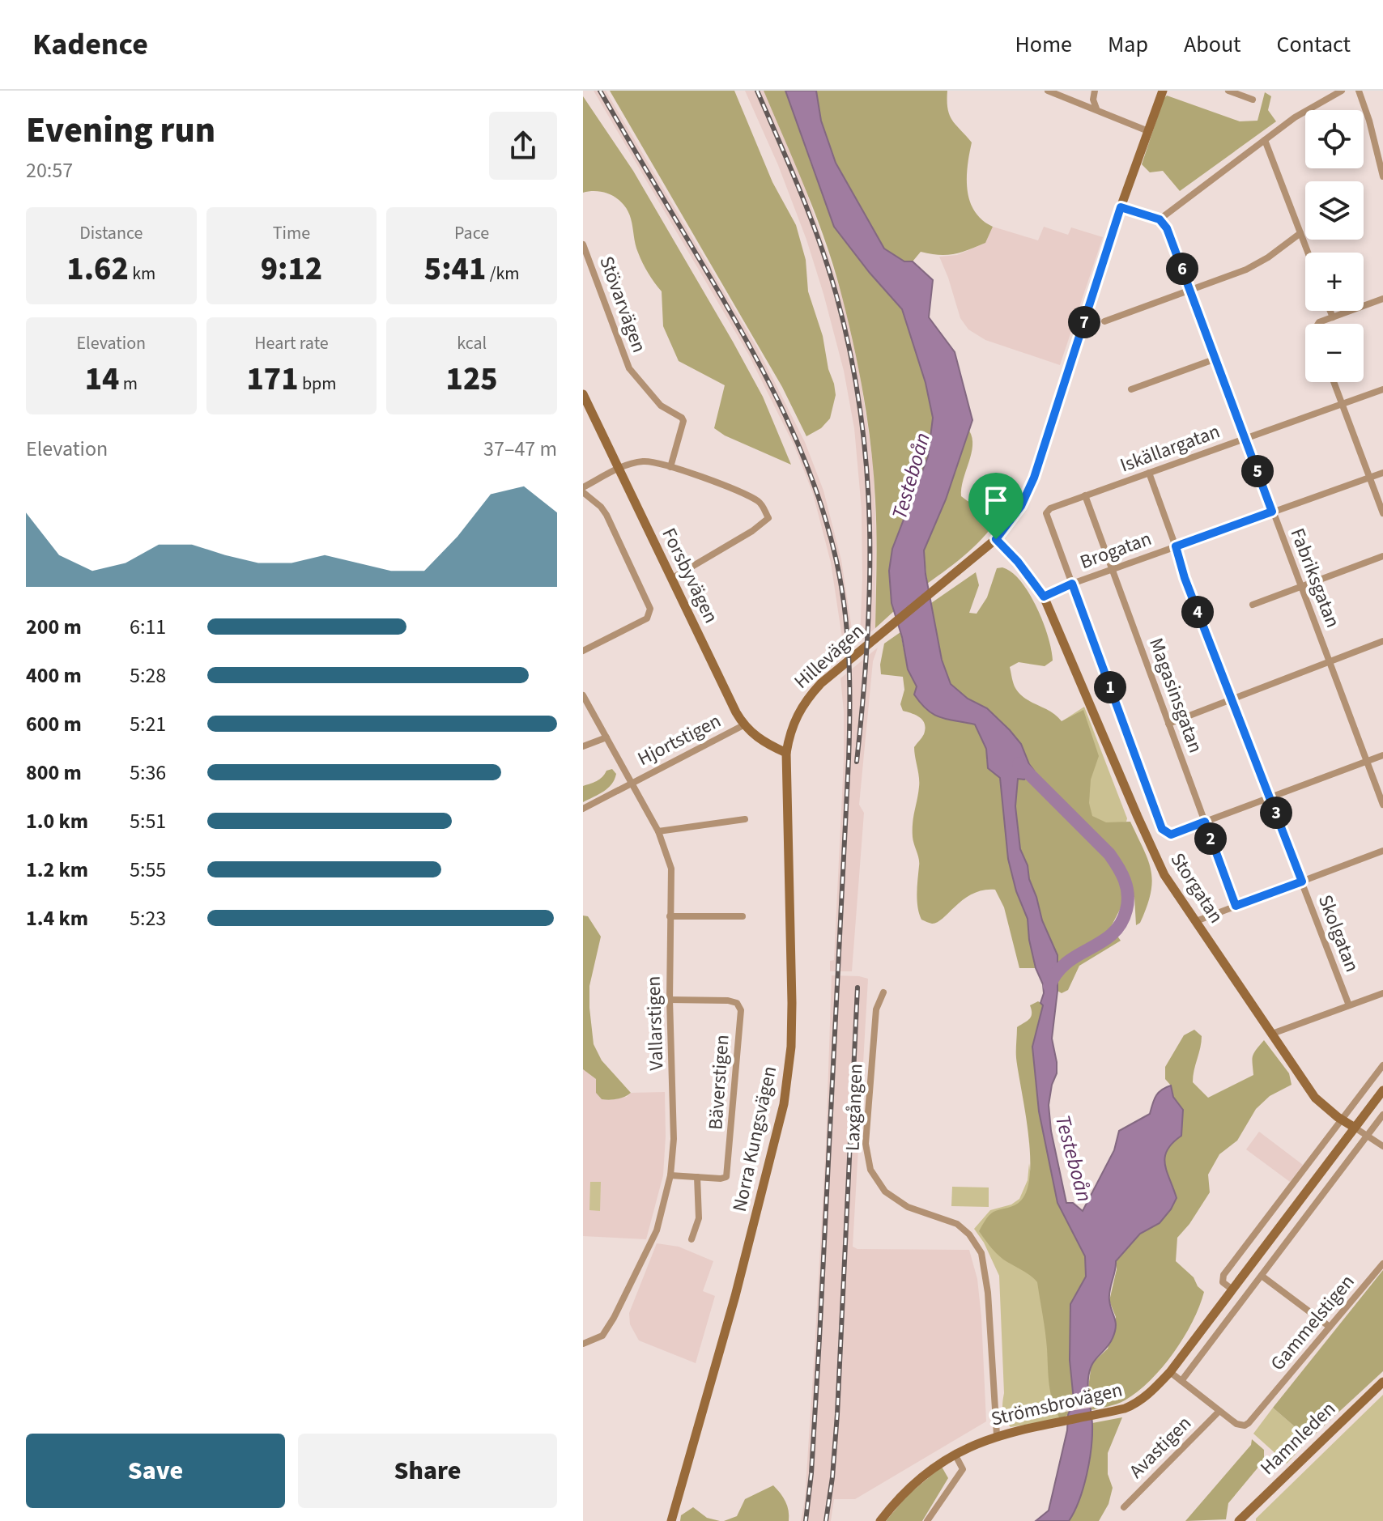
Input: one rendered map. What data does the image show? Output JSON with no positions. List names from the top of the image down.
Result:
{
  "streets": {
    "street": [
      "Stövarvägen",
      "Iskällargatan",
      "Brogatan",
      "Forsbyvägen",
      "Fabriksgatan",
      "Hillevägen",
      "Magasinsgatan",
      "Hjortstigen",
      "Storgatan",
      "Skolgatan",
      "Vallarstigen",
      "Bäverstigen",
      "Laxgången",
      "Norra Kungsvägen",
      "Gammelstigen",
      "Strömsbrovägen",
      "Hamnleden",
      "Avastigen"
    ]
  },
  "crossings": [
    ["Iskällargatan", "Brogatan"],
    ["Iskällargatan", "Fabriksgatan"],
    ["Iskällargatan", "Magasinsgatan"],
    ["Iskällargatan", "Skolgatan"],
    ["Brogatan", "Fabriksgatan"],
    ["Brogatan", "Magasinsgatan"],
    ["Brogatan", "Storgatan"],
    ["Brogatan", "Skolgatan"],
    ["Forsbyvägen", "Hillevägen"],
    ["Forsbyvägen", "Hjortstigen"],
    ["Forsbyvägen", "Norra Kungsvägen"],
    ["Hillevägen", "Storgatan"],
    ["Hillevägen", "Norra Kungsvägen"],
    ["Hjortstigen", "Vallarstigen"],
    ["Storgatan", "Strömsbrovägen"],
    ["Vallarstigen", "Bäverstigen"],
    ["Laxgången", "Strömsbrovägen"],
    ["Gammelstigen", "Avastigen"],
    ["Strömsbrovägen", "Avastigen"]
  ],
  "water": ["Testeboån"],
  "page": {
    "header": "Kadence",
    "nav": [
      "Home",
      "Map",
      "About",
      "Contact"
    ],
    "heading": ["Evening run", "20:57"],
    "map_buttons": ["+", "−"],
    "stats": [
      ["Distance", "1.62 km"],
      ["Time", "9:12"],
      ["Pace", "5:41 /km"],
      ["Elevation", "14 m"],
      ["Heart rate", "171 bpm"],
      ["kcal", "125"]
    ],
    "pins": [
      "6",
      "7",
      "5",
      "4",
      "1",
      "3",
      "2"
    ],
    "chart": ["Elevation", "37–47 m"],
    "list": [
      {
        "name": "200 m",
        "note": "6:11"
      },
      {
        "name": "400 m",
        "note": "5:28"
      },
      {
        "name": "600 m",
        "note": "5:21"
      },
      {
        "name": "800 m",
        "note": "5:36"
      },
      {
        "name": "1.0 km",
        "note": "5:51"
      },
      {
        "name": "1.2 km",
        "note": "5:55"
      },
      {
        "name": "1.4 km",
        "note": "5:23"
      }
    ],
    "buttons": ["Save", "Share"]
  }
}
